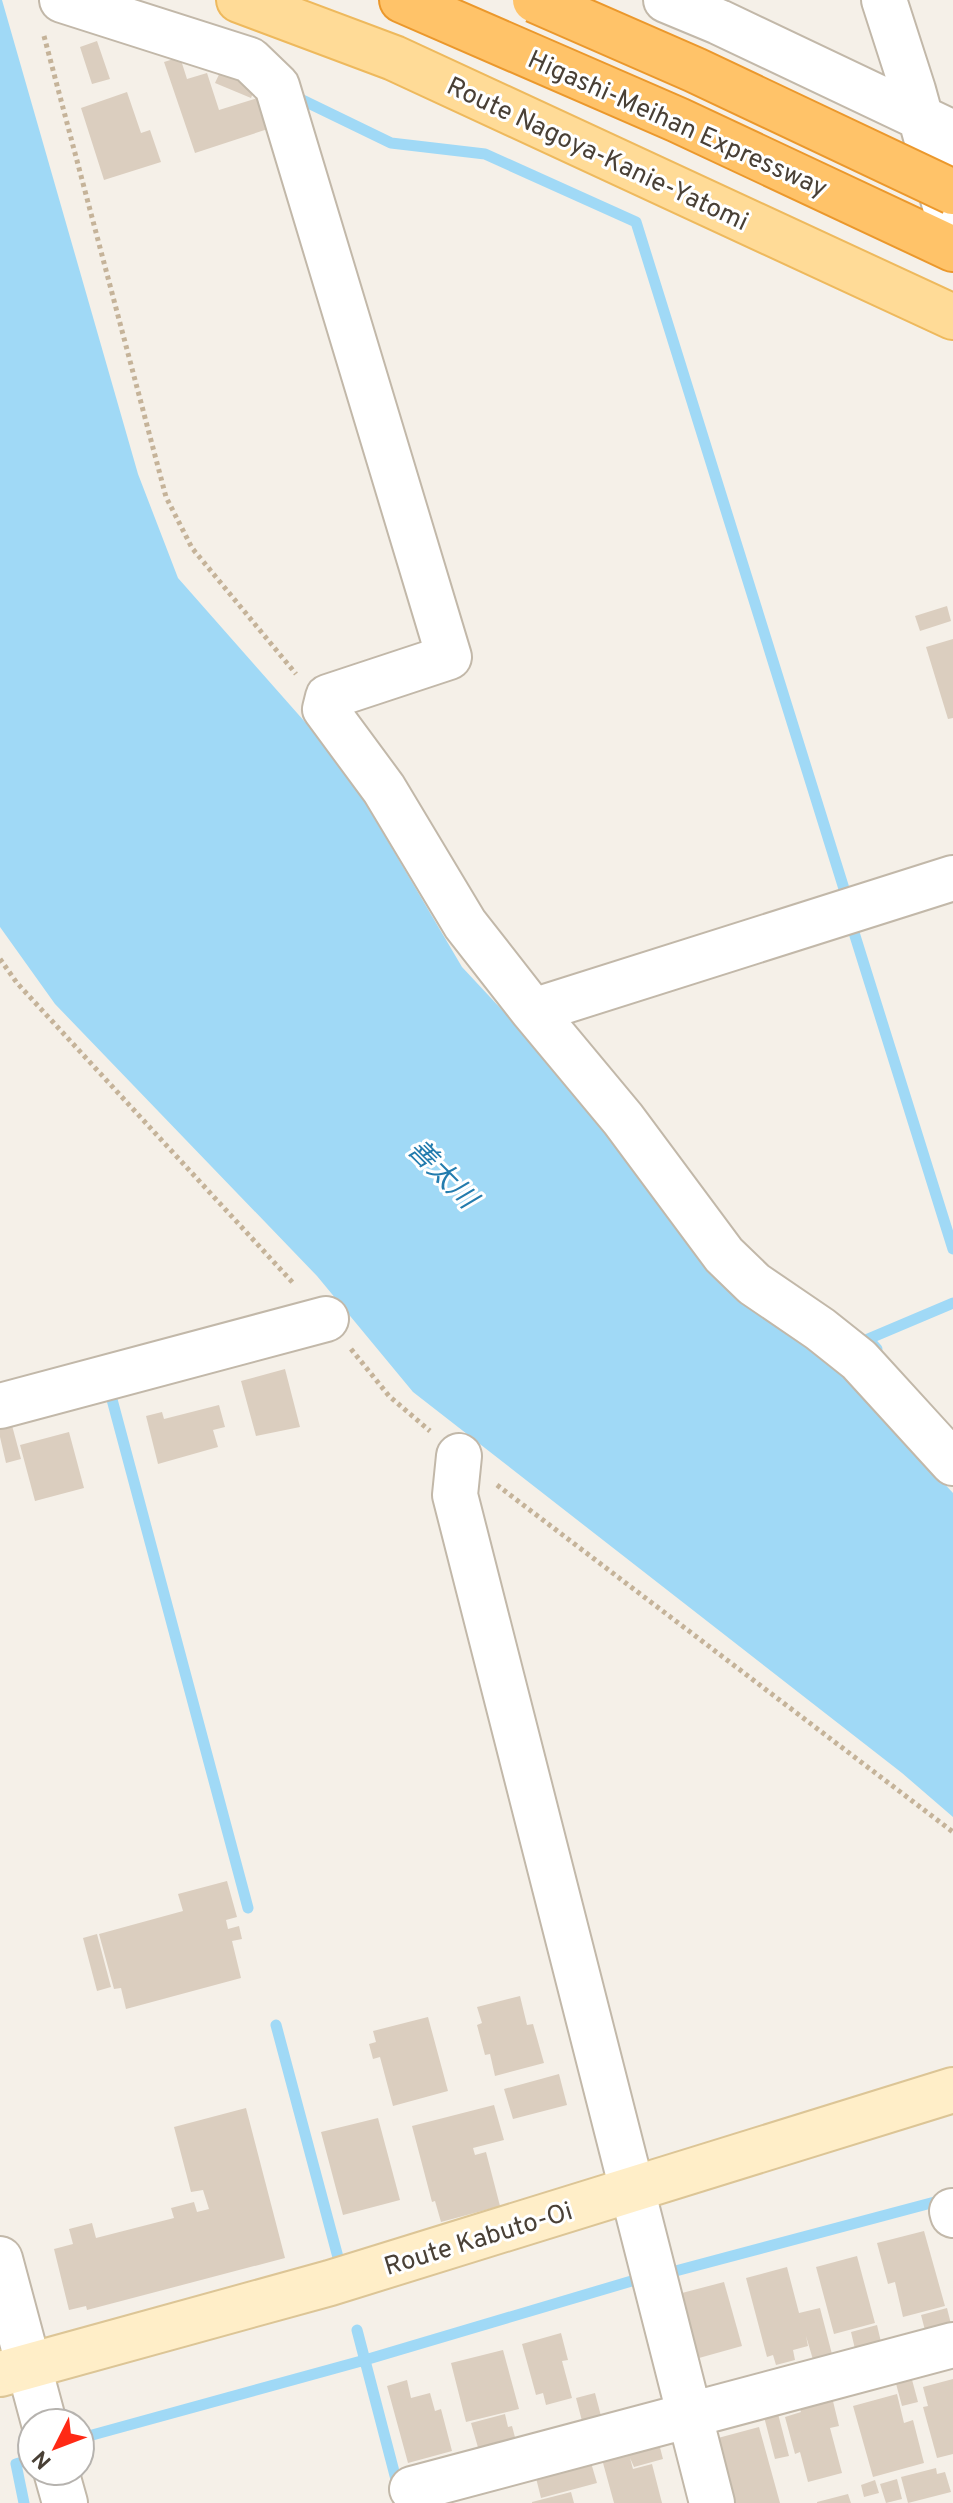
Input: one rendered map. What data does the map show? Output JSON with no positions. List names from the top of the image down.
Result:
{
  "streets": {
    "highway": ["Higashi-Meihan Expressway"],
    "main road": ["Route Nagoya-Kanie-Yatomi", "Route Kabuto-Oi"]
  },
  "water": ["善太川"],
  "north": "bottom left"
}
